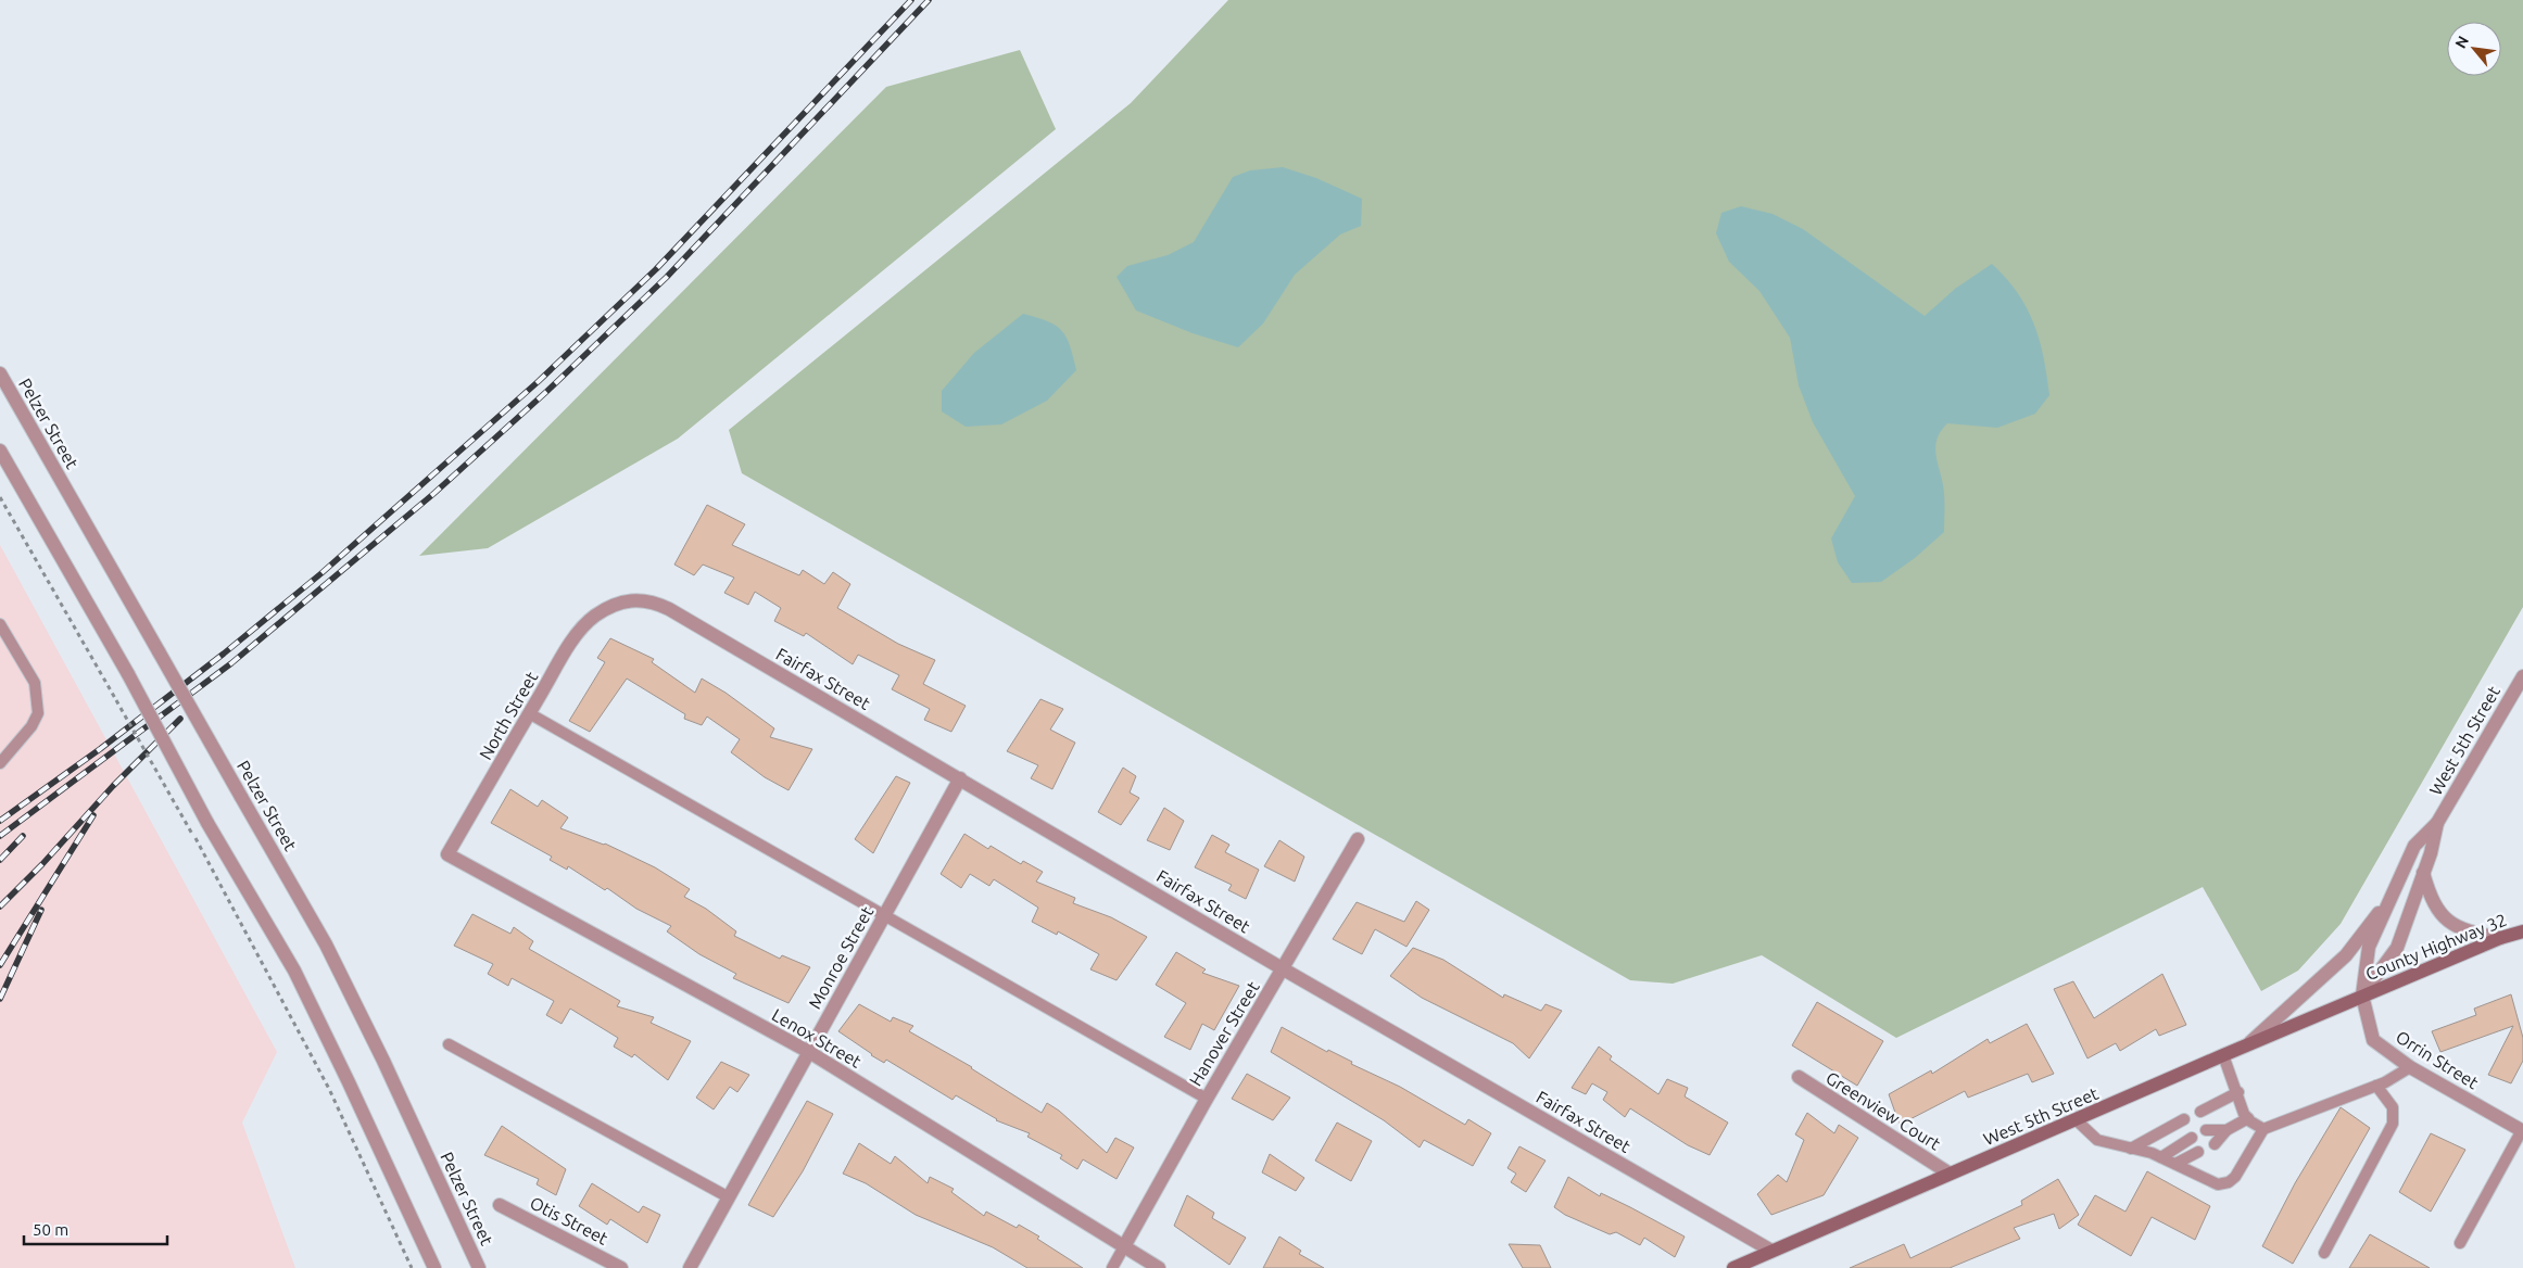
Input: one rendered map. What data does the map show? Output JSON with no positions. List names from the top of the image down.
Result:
{
  "streets": {
    "main road": ["West 5th Street", "County Highway 32"],
    "street": [
      "Pelzer Street",
      "Fairfax Street",
      "North Street",
      "Monroe Street",
      "Hanover Street",
      "Lenox Street",
      "Orrin Street",
      "Greenview Court",
      "Otis Street"
    ]
  },
  "crossings": [
    ["Fairfax Street", "North Street"],
    ["Fairfax Street", "West 5th Street"],
    ["Fairfax Street", "Monroe Street"],
    ["Fairfax Street", "Hanover Street"],
    ["North Street", "Lenox Street"],
    ["West 5th Street", "County Highway 32"],
    ["West 5th Street", "Orrin Street"],
    ["West 5th Street", "Greenview Court"],
    ["County Highway 32", "Orrin Street"],
    ["Monroe Street", "Lenox Street"],
    ["Hanover Street", "Lenox Street"]
  ],
  "scale_bar": "50 m",
  "north": "top left"
}
